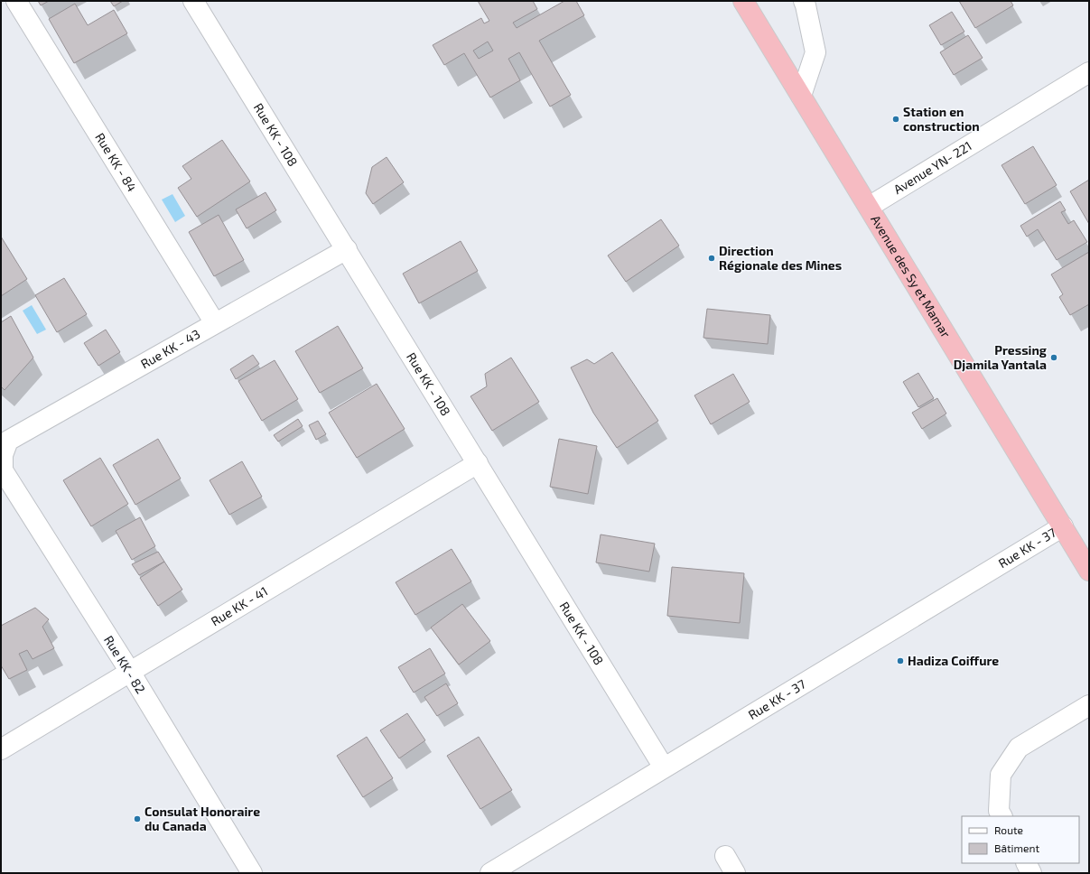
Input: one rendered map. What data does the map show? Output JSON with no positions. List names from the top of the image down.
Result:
{
  "streets": {
    "highway": ["Avenue des Sy et Mamar"],
    "street": [
      "Rue KK - 108",
      "Rue KK - 84",
      "Avenue YN- 221",
      "Rue KK - 43",
      "Rue KK - 37",
      "Rue KK - 41",
      "Rue KK - 82"
    ]
  },
  "crossings": [
    ["Rue KK - 108", "Rue KK - 43"],
    ["Rue KK - 108", "Rue KK - 37"],
    ["Rue KK - 108", "Rue KK - 41"],
    ["Rue KK - 84", "Rue KK - 43"],
    ["Avenue YN- 221", "Avenue des Sy et Mamar"],
    ["Avenue des Sy et Mamar", "Rue KK - 37"],
    ["Rue KK - 43", "Rue KK - 82"],
    ["Rue KK - 41", "Rue KK - 82"]
  ],
  "places": [
    "Station en construction",
    "Direction Régionale des Mines",
    "Pressing Djamila Yantala",
    "Hadiza Coiffure",
    "Consulat Honoraire du Canada"
  ],
  "legend": ["Route", "Bâtiment"]
}
